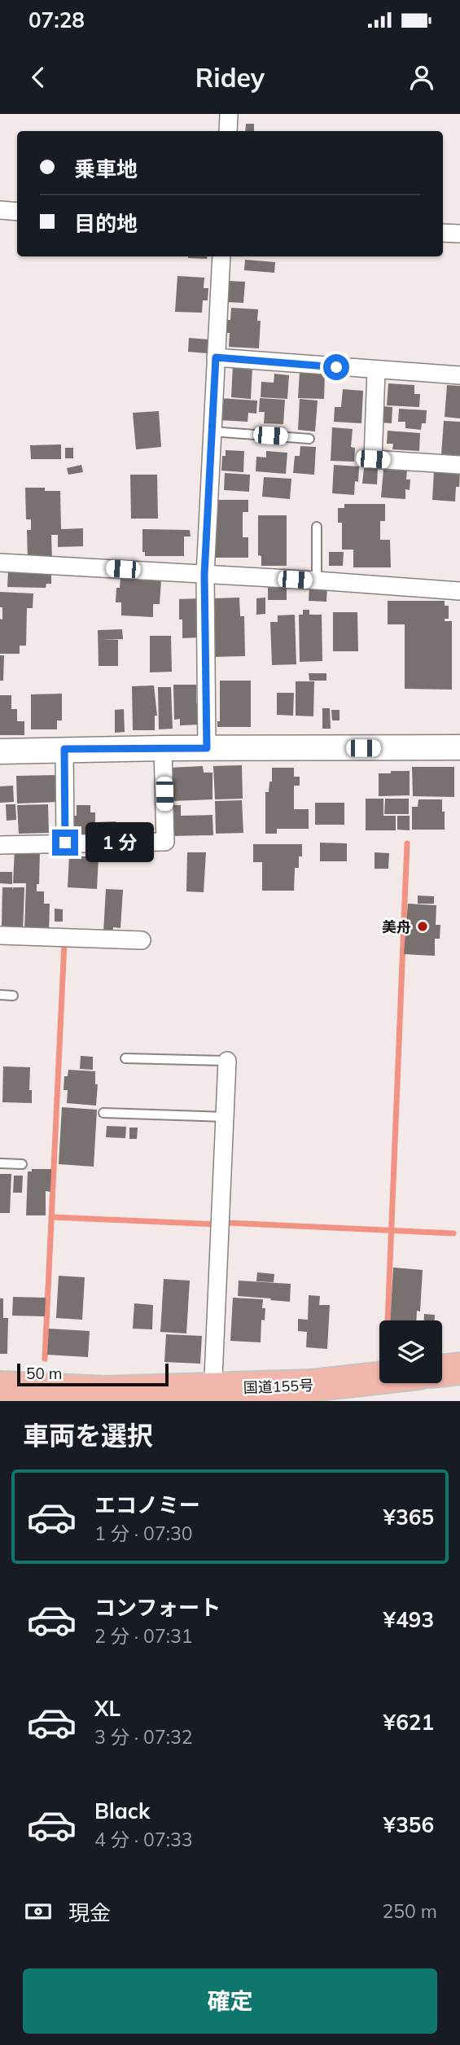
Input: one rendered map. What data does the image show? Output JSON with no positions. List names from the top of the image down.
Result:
{
  "streets": {
    "highway": ["国道155号"]
  },
  "places": ["美舟"],
  "scale_bar": "50 m",
  "page": {
    "status": "07:28",
    "header": "Ridey",
    "banner": ["乗車地", "目的地"],
    "bubble": "1 分",
    "scale": "50 m",
    "heading": "車両を選択",
    "list": [
      {
        "name": "エコノミー",
        "note": "1 分 · 07:30",
        "value": "¥365"
      },
      {
        "name": "コンフォート",
        "note": "2 分 · 07:31",
        "value": "¥493"
      },
      {
        "name": "XL",
        "note": "3 分 · 07:32",
        "value": "¥621"
      },
      {
        "name": "Black",
        "note": "4 分 · 07:33",
        "value": "¥356"
      }
    ],
    "pay": ["現金", "250 m"],
    "buttons": "確定"
  }
}
